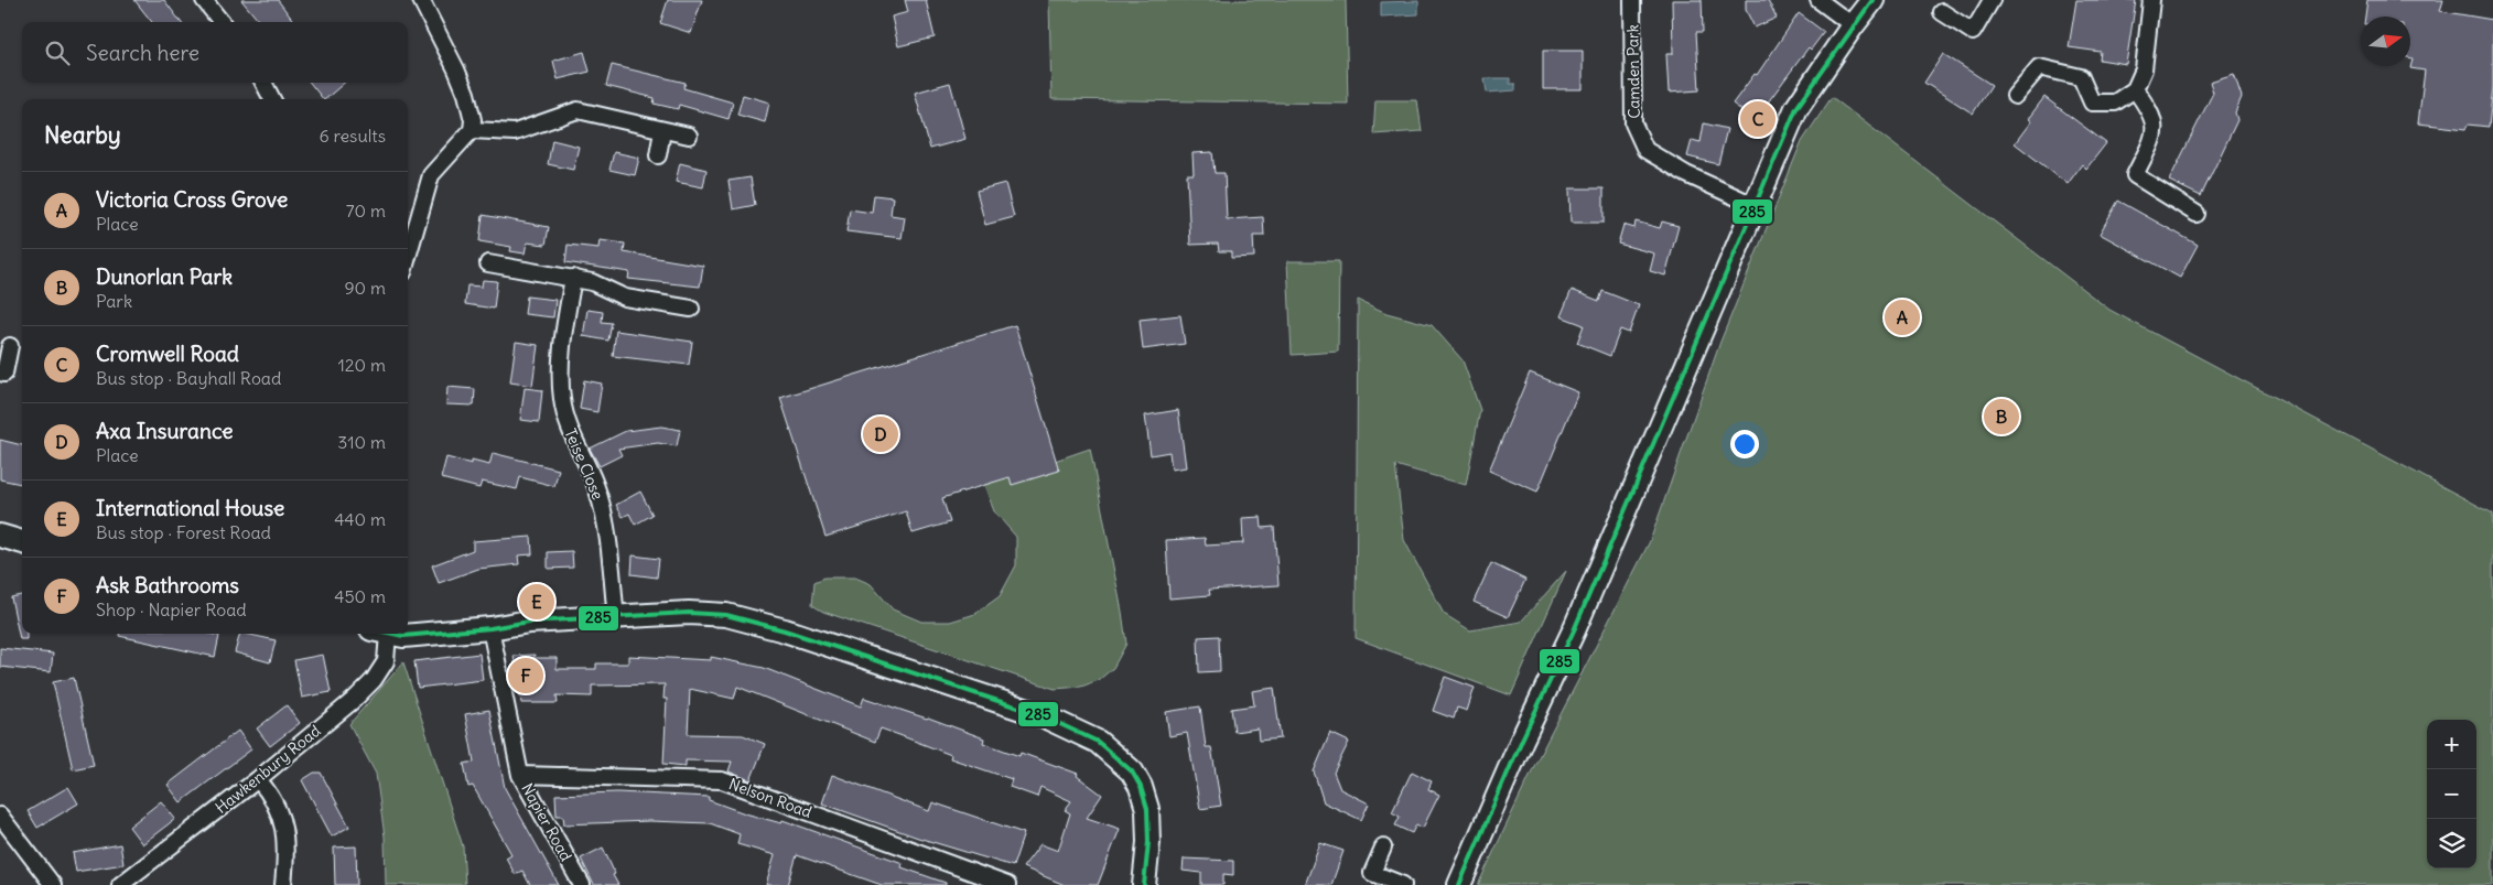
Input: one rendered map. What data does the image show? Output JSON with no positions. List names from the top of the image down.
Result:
{
  "streets": {
    "street": [
      "Camden Park",
      "Teise Close",
      "Hawkenbury Road",
      "Nelson Road",
      "Napier Road"
    ]
  },
  "crossings": [
    ["Nelson Road", "Napier Road"]
  ],
  "lines": ["transit line 285"],
  "north": "right",
  "page": {
    "search": "Search here",
    "pins": [
      "C",
      "A",
      "B",
      "D",
      "E",
      "F"
    ],
    "heading": ["Nearby", "6 results"],
    "list": [
      {
        "mark": "A",
        "name": "Victoria Cross Grove",
        "note": "Place",
        "value": "70 m"
      },
      {
        "mark": "B",
        "name": "Dunorlan Park",
        "note": "Park",
        "value": "90 m"
      },
      {
        "mark": "C",
        "name": "Cromwell Road",
        "note": "Bus stop · Bayhall Road",
        "value": "120 m"
      },
      {
        "mark": "D",
        "name": "Axa Insurance",
        "note": "Place",
        "value": "310 m"
      },
      {
        "mark": "E",
        "name": "International House",
        "note": "Bus stop · Forest Road",
        "value": "440 m"
      },
      {
        "mark": "F",
        "name": "Ask Bathrooms",
        "note": "Shop · Napier Road",
        "value": "450 m"
      }
    ],
    "map_buttons": ["+", "−"]
  }
}
